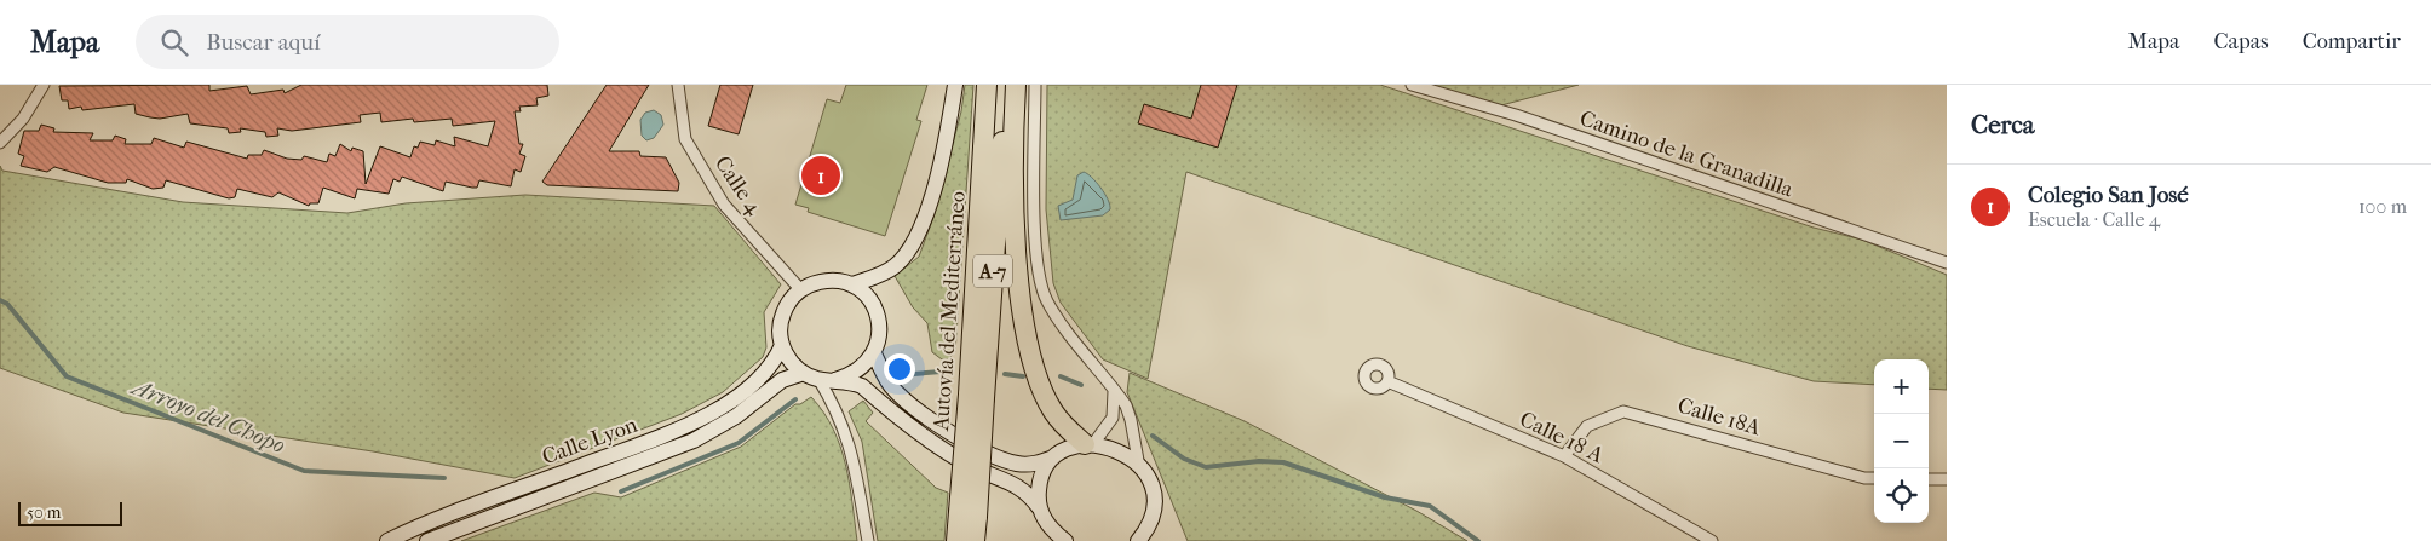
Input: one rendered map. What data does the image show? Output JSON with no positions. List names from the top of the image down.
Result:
{
  "streets": {
    "highway": ["A-7", "Autovía del Mediterráneo"],
    "street": [
      "Camino de la Granadilla",
      "Calle 4",
      "Calle 18A",
      "Calle 18 A",
      "Calle Lyon"
    ]
  },
  "crossings": [
    ["Calle 4", "Calle Lyon"],
    ["Calle 18A", "Calle 18 A"]
  ],
  "water": ["Arroyo del Chopo"],
  "scale_bar": "50 m",
  "page": {
    "header": "Mapa",
    "search": "Buscar aquí",
    "nav": ["Mapa", "Capas", "Compartir"],
    "heading": "Cerca",
    "pins": "1",
    "list": [
      {
        "mark": "1",
        "name": "Colegio San José",
        "note": "Escuela · Calle 4",
        "value": "100 m"
      }
    ],
    "map_buttons": ["+", "−"],
    "scale": "50 m"
  }
}
